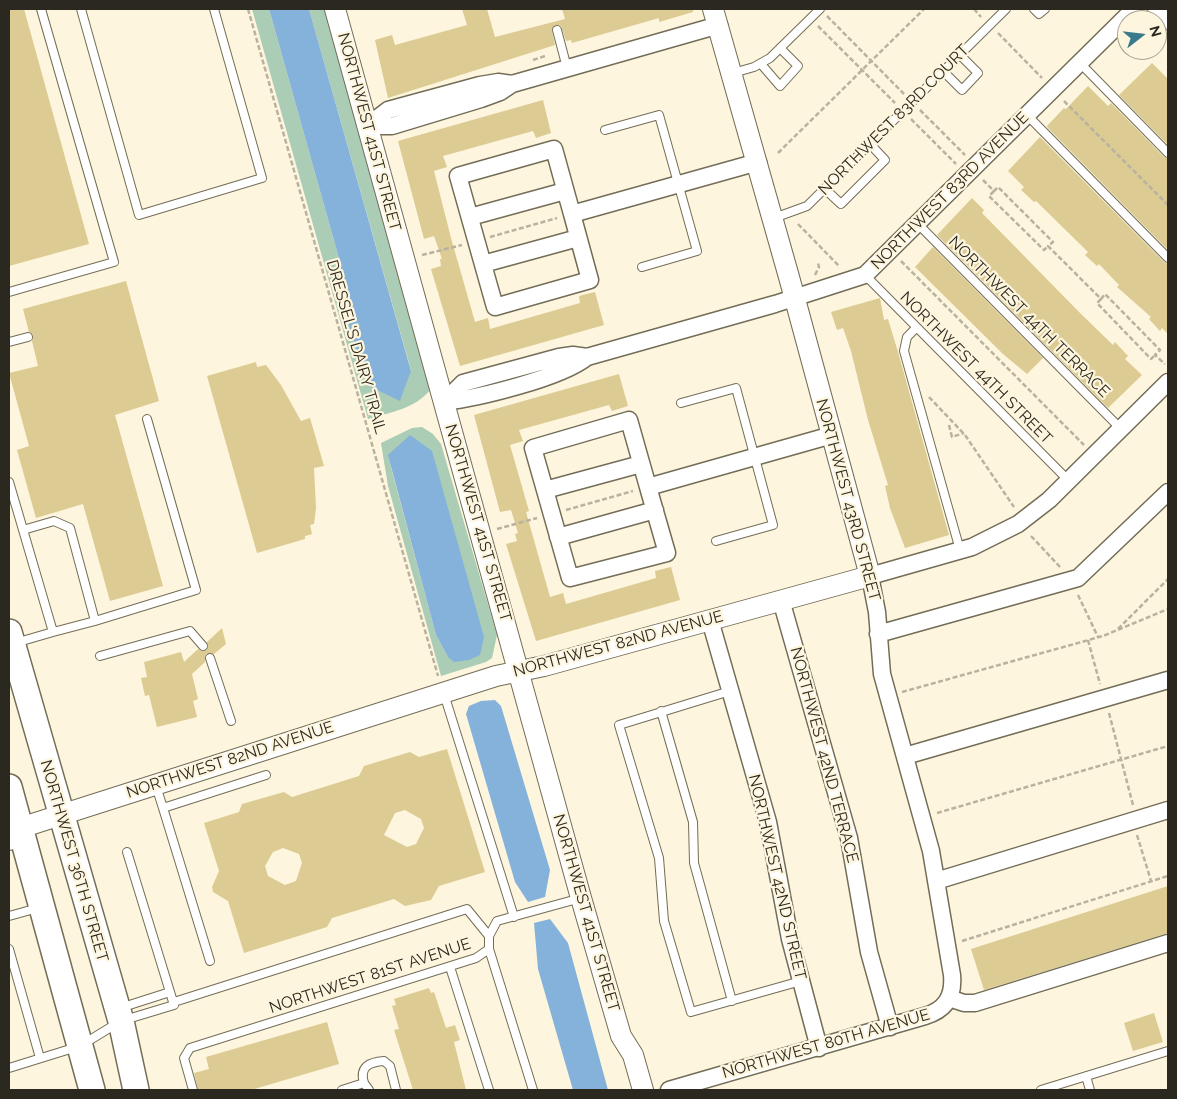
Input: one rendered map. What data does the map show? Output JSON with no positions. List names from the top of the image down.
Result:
{
  "streets": {
    "main road": ["NORTHWEST 36TH STREET"],
    "street": [
      "NORTHWEST 41ST STREET",
      "NORTHWEST 83RD AVENUE",
      "NORTHWEST 43RD STREET",
      "NORTHWEST 82ND AVENUE",
      "NORTHWEST 42ND TERRACE",
      "NORTHWEST 42ND STREET",
      "NORTHWEST 80TH AVENUE"
    ],
    "lane": [
      "NORTHWEST 83RD COURT",
      "NORTHWEST 44TH TERRACE",
      "NORTHWEST 44TH STREET",
      "NORTHWEST 81ST AVENUE"
    ],
    "path": ["DRESSEL'S DAIRY TRAIL"]
  },
  "crossings": [
    ["NORTHWEST 83RD COURT", "NORTHWEST 43RD STREET"],
    ["NORTHWEST 41ST STREET", "NORTHWEST 83RD AVENUE"],
    ["NORTHWEST 41ST STREET", "NORTHWEST 82ND AVENUE"],
    ["NORTHWEST 41ST STREET", "NORTHWEST 81ST AVENUE"],
    ["NORTHWEST 83RD AVENUE", "NORTHWEST 44TH TERRACE"],
    ["NORTHWEST 83RD AVENUE", "NORTHWEST 44TH STREET"],
    ["NORTHWEST 83RD AVENUE", "NORTHWEST 43RD STREET"],
    ["NORTHWEST 44TH TERRACE", "NORTHWEST 82ND AVENUE"],
    ["DRESSEL'S DAIRY TRAIL", "NORTHWEST 82ND AVENUE"],
    ["NORTHWEST 44TH STREET", "NORTHWEST 82ND AVENUE"],
    ["NORTHWEST 43RD STREET", "NORTHWEST 82ND AVENUE"],
    ["NORTHWEST 43RD STREET", "NORTHWEST 80TH AVENUE"],
    ["NORTHWEST 82ND AVENUE", "NORTHWEST 42ND TERRACE"],
    ["NORTHWEST 82ND AVENUE", "NORTHWEST 36TH STREET"],
    ["NORTHWEST 82ND AVENUE", "NORTHWEST 42ND STREET"],
    ["NORTHWEST 42ND TERRACE", "NORTHWEST 80TH AVENUE"],
    ["NORTHWEST 42ND STREET", "NORTHWEST 80TH AVENUE"]
  ],
  "north": "right"
}
